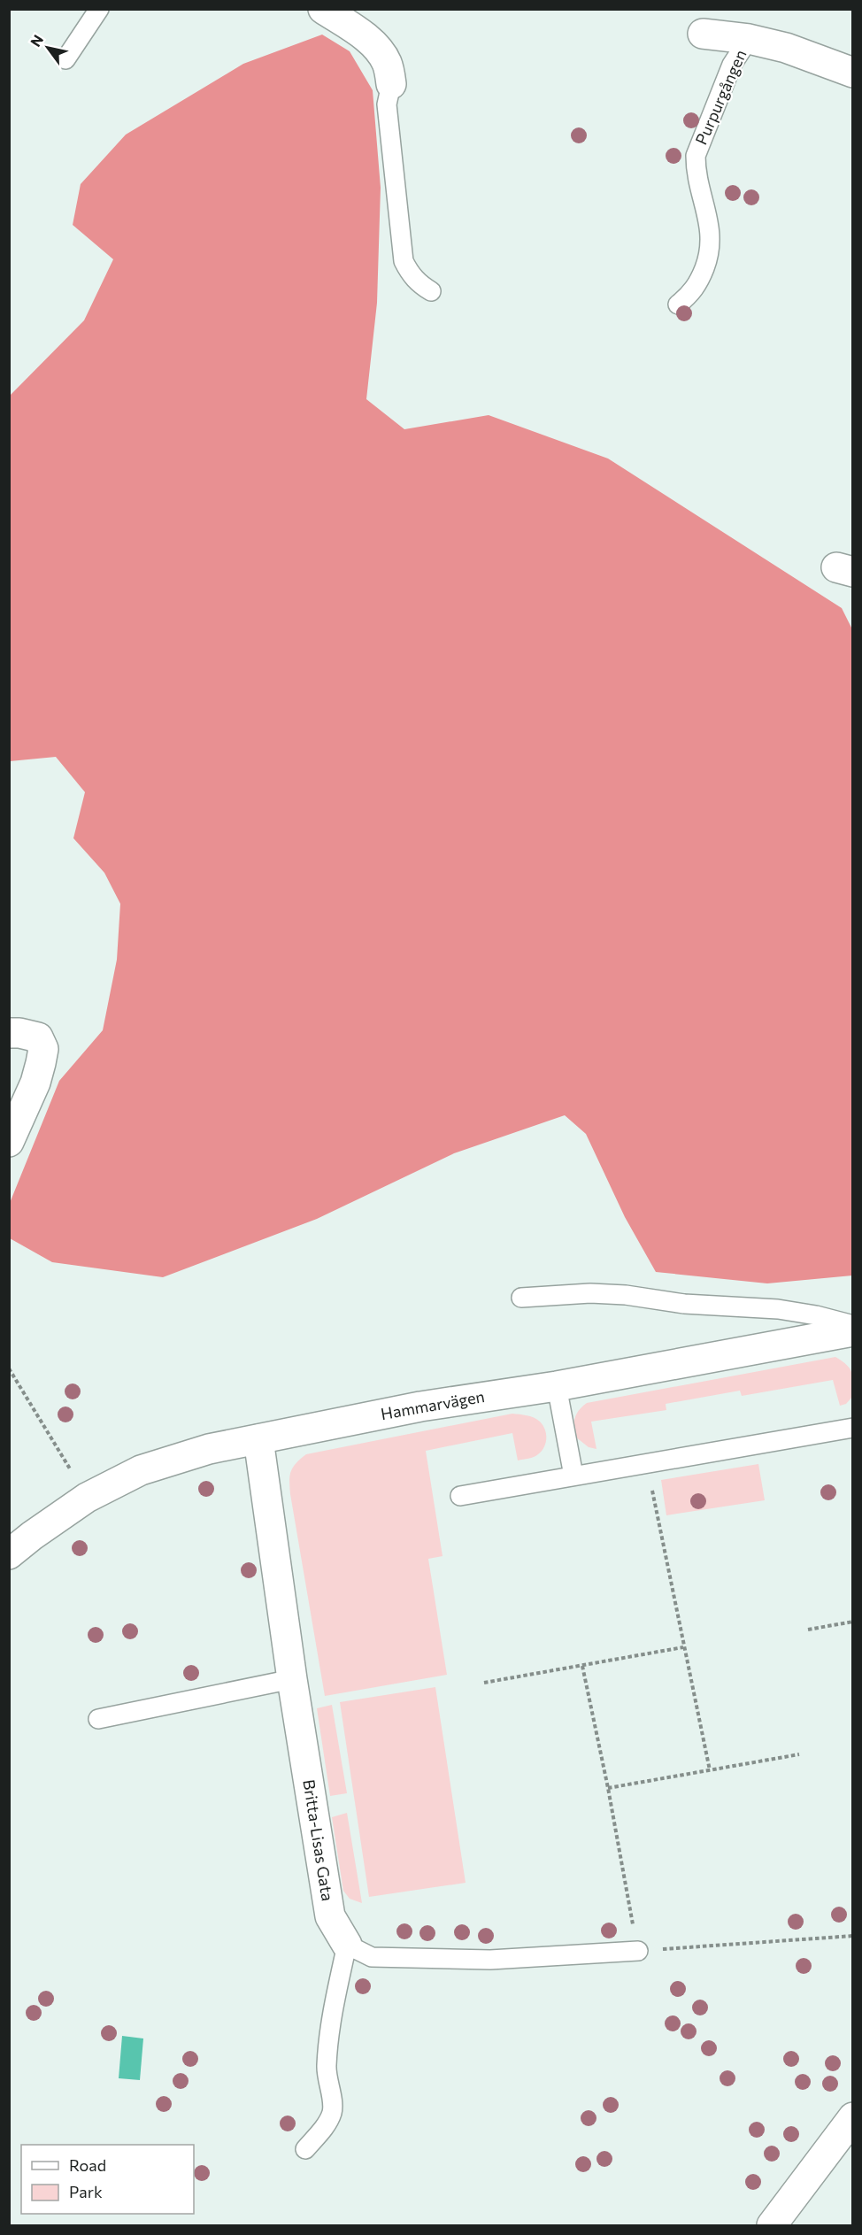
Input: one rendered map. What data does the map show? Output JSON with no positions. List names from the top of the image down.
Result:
{
  "streets": {
    "street": ["Purpurgången", "Hammarvägen", "Britta-Lisas Gata"]
  },
  "crossings": [
    ["Hammarvägen", "Britta-Lisas Gata"]
  ],
  "legend": ["Road", "Park"],
  "north": "top left"
}
